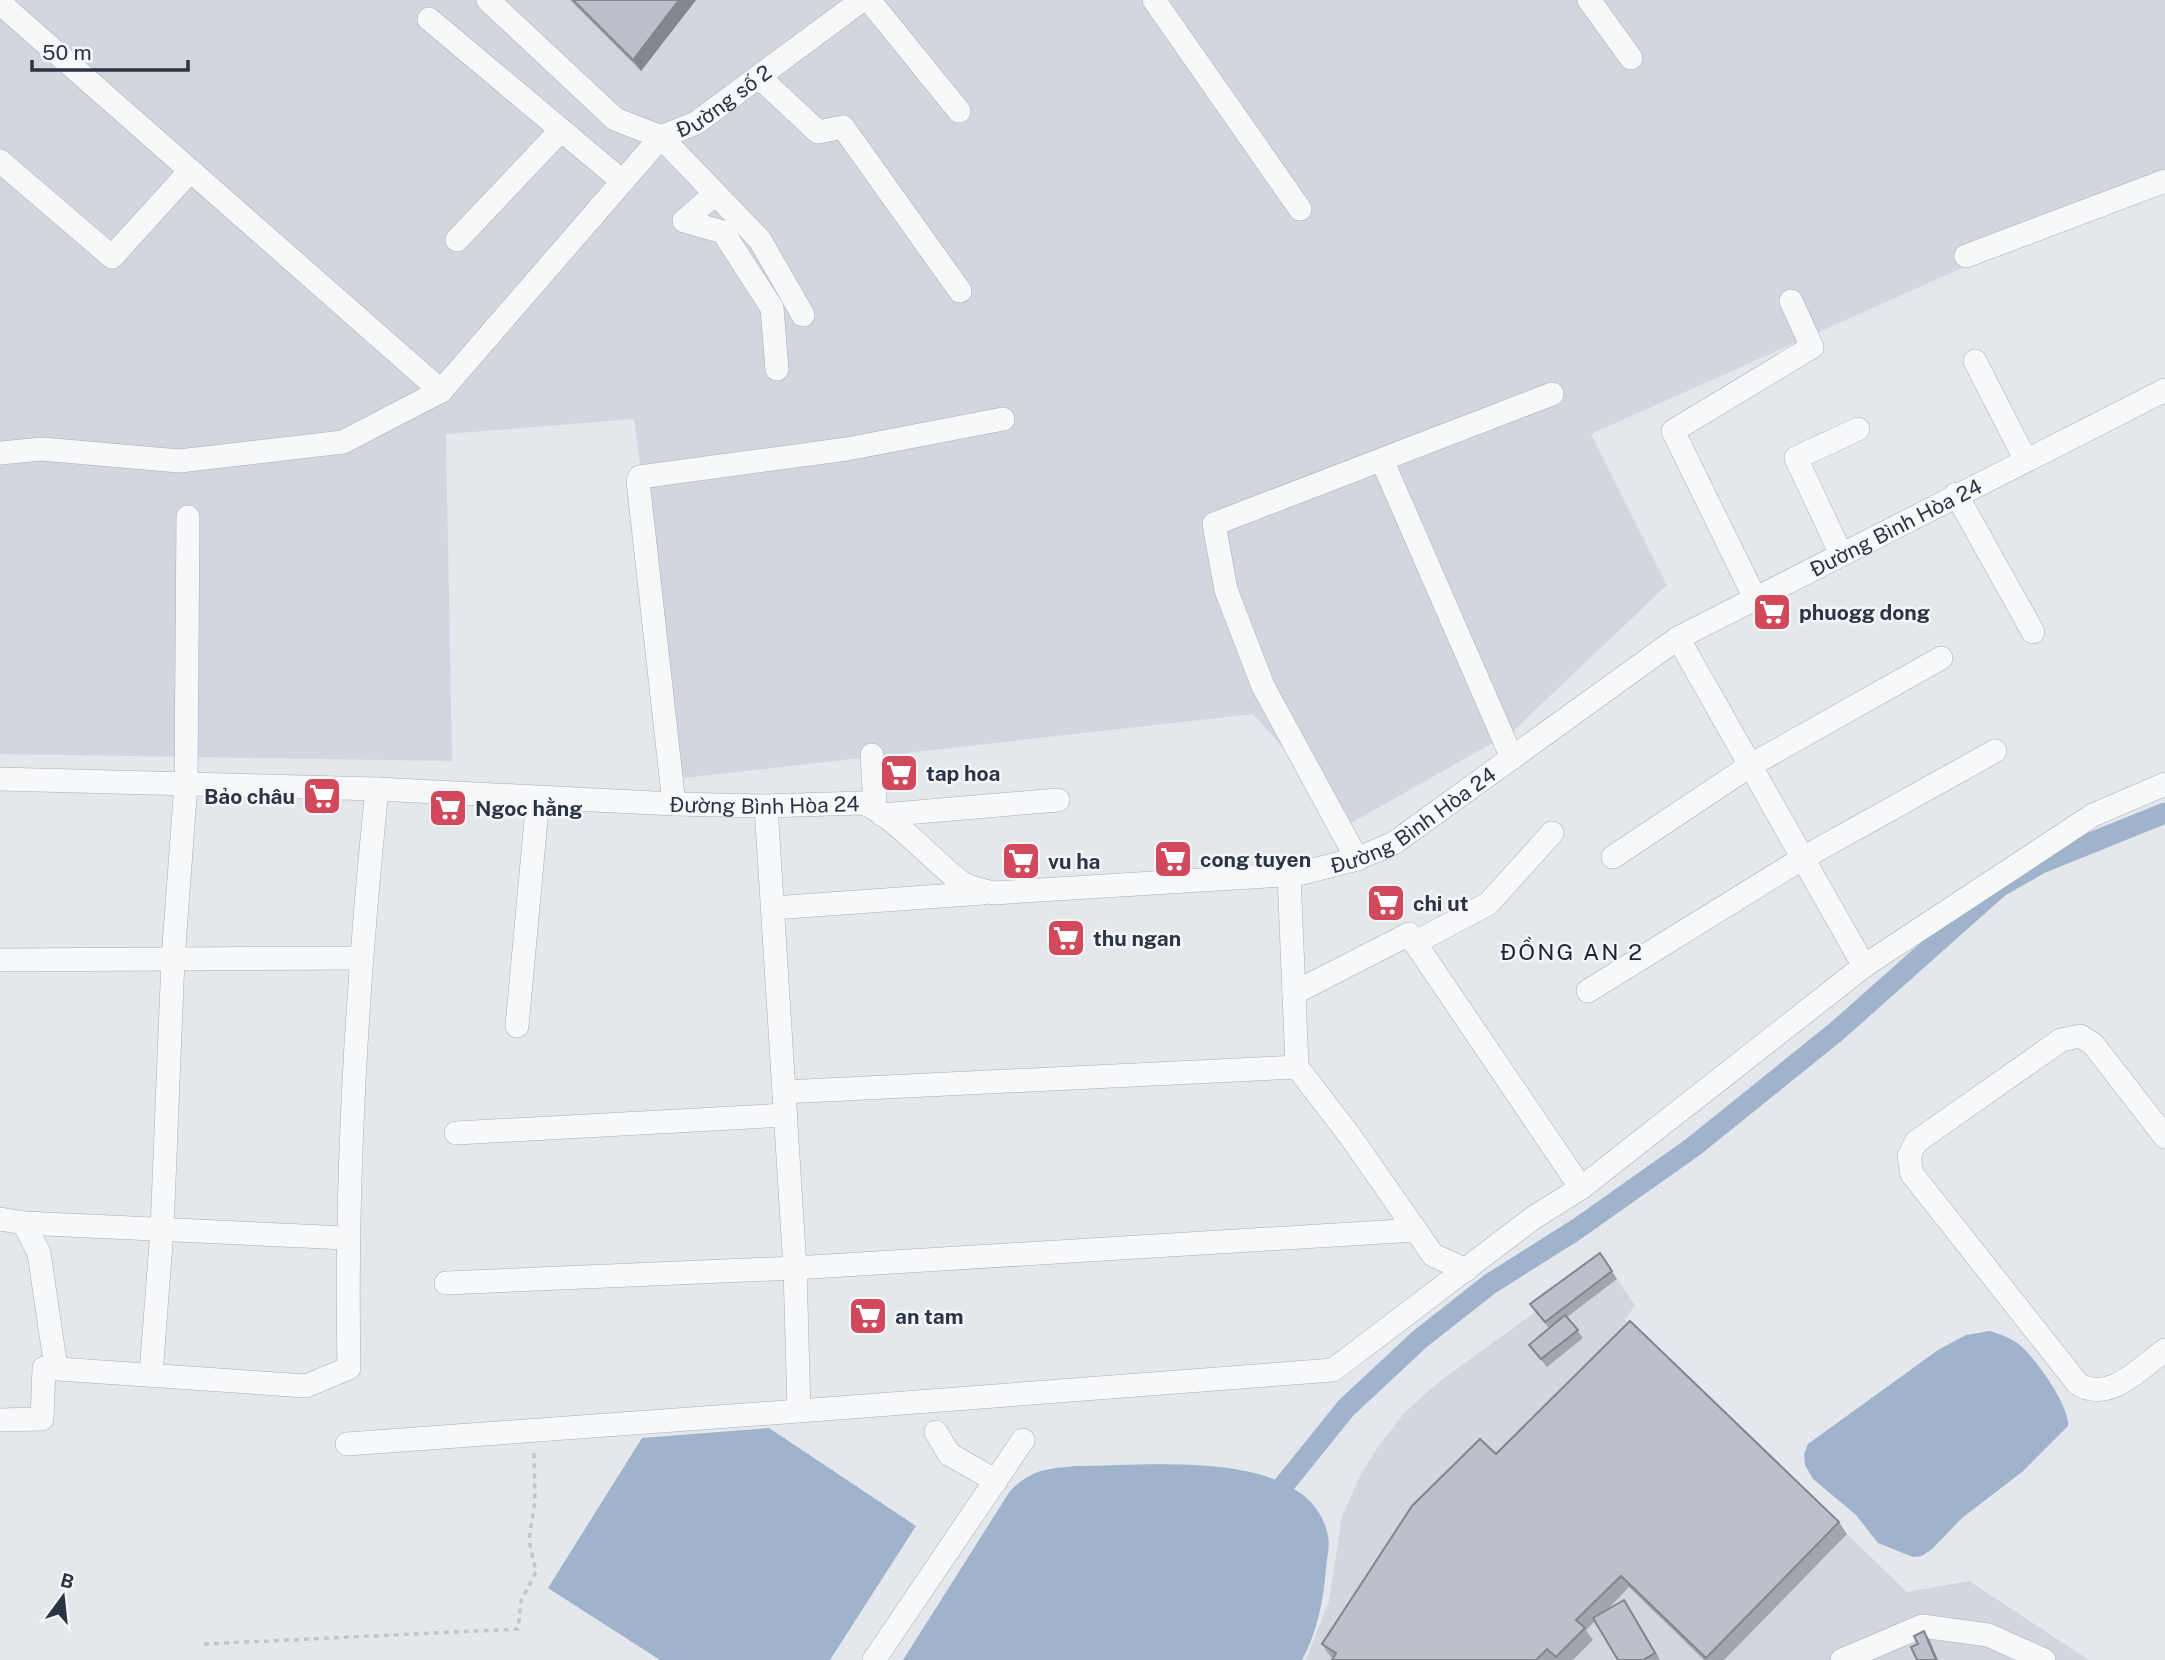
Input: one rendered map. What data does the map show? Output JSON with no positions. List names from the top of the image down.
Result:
{
  "streets": {
    "street": ["Đường số 2", "Đường Bình Hòa 24"]
  },
  "districts": ["ĐỒNG AN 2"],
  "places": {
    "supermarket": [
      "phuogg dong",
      "tap hoa",
      "Bảo châu",
      "Ngoc hằng",
      "cong tuyen",
      "vu ha",
      "chi ut",
      "thu ngan",
      "an tam"
    ]
  },
  "scale_bar": "50 m",
  "north": "top"
}
